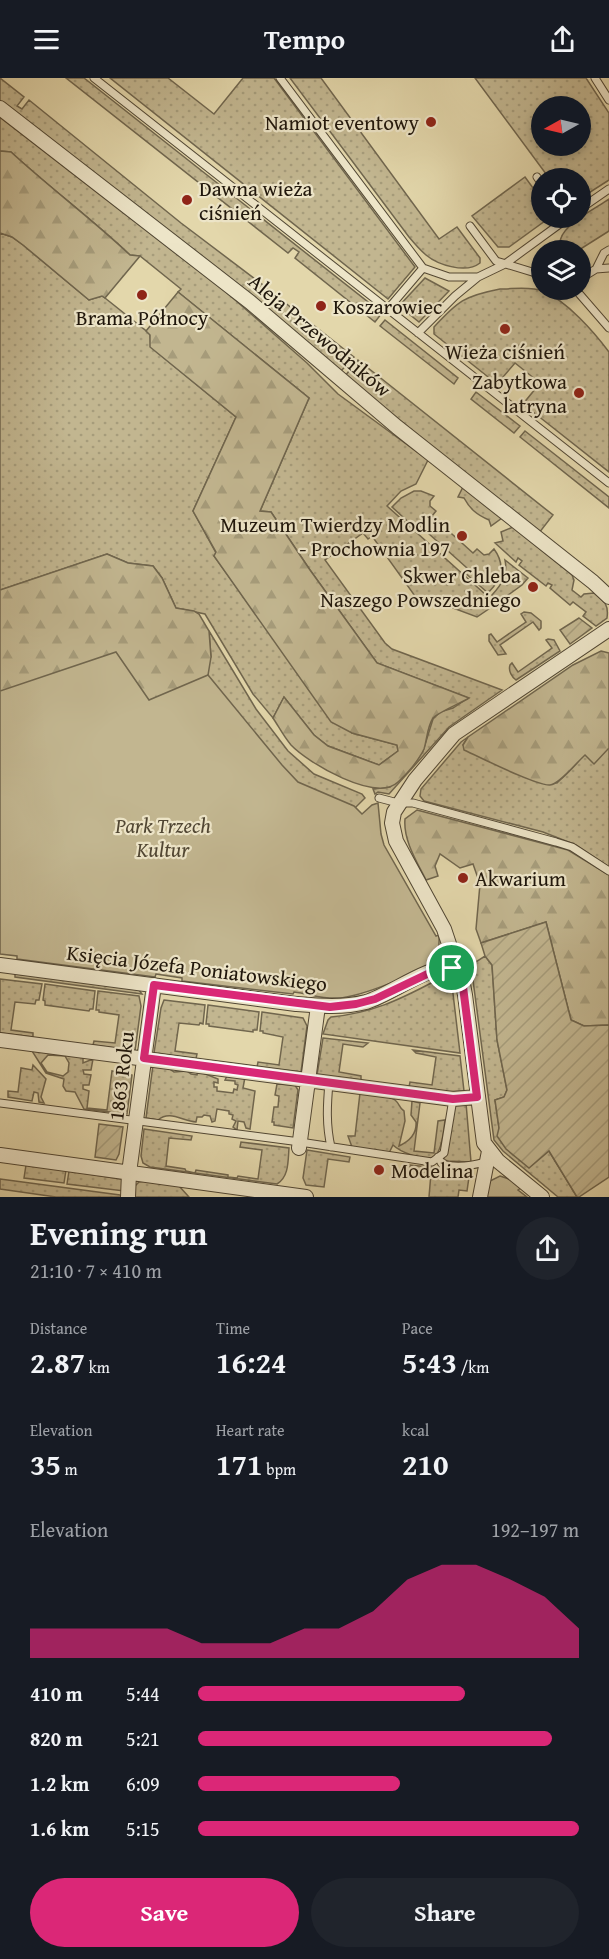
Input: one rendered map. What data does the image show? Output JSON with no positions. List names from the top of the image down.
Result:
{
  "streets": {
    "street": ["Aleja Przewodników", "Księcia Józefa Poniatowskiego", "1863 Roku"]
  },
  "crossings": [
    ["Księcia Józefa Poniatowskiego", "1863 Roku"]
  ],
  "parks": ["Park Trzech Kultur"],
  "places": [
    "Namiot eventowy",
    "Dawna wieża ciśnień",
    "Brama Północy",
    "Koszarowiec",
    "Wieża ciśnień",
    "Zabytkowa latryna",
    "Muzeum Twierdzy Modlin - Prochownia 197",
    "Skwer Chleba Naszego Powszedniego",
    "Akwarium",
    "Modelina"
  ],
  "north": "left",
  "page": {
    "header": "Tempo",
    "heading": ["Evening run", "21:10 · 7 × 410 m"],
    "stats": [
      ["Distance", "2.87 km"],
      ["Time", "16:24"],
      ["Pace", "5:43 /km"],
      ["Elevation", "35 m"],
      ["Heart rate", "171 bpm"],
      ["kcal", "210"]
    ],
    "chart": ["Elevation", "192–197 m"],
    "list": [
      {
        "name": "410 m",
        "note": "5:44"
      },
      {
        "name": "820 m",
        "note": "5:21"
      },
      {
        "name": "1.2 km",
        "note": "6:09"
      },
      {
        "name": "1.6 km",
        "note": "5:15"
      }
    ],
    "buttons": ["Save", "Share"]
  }
}
